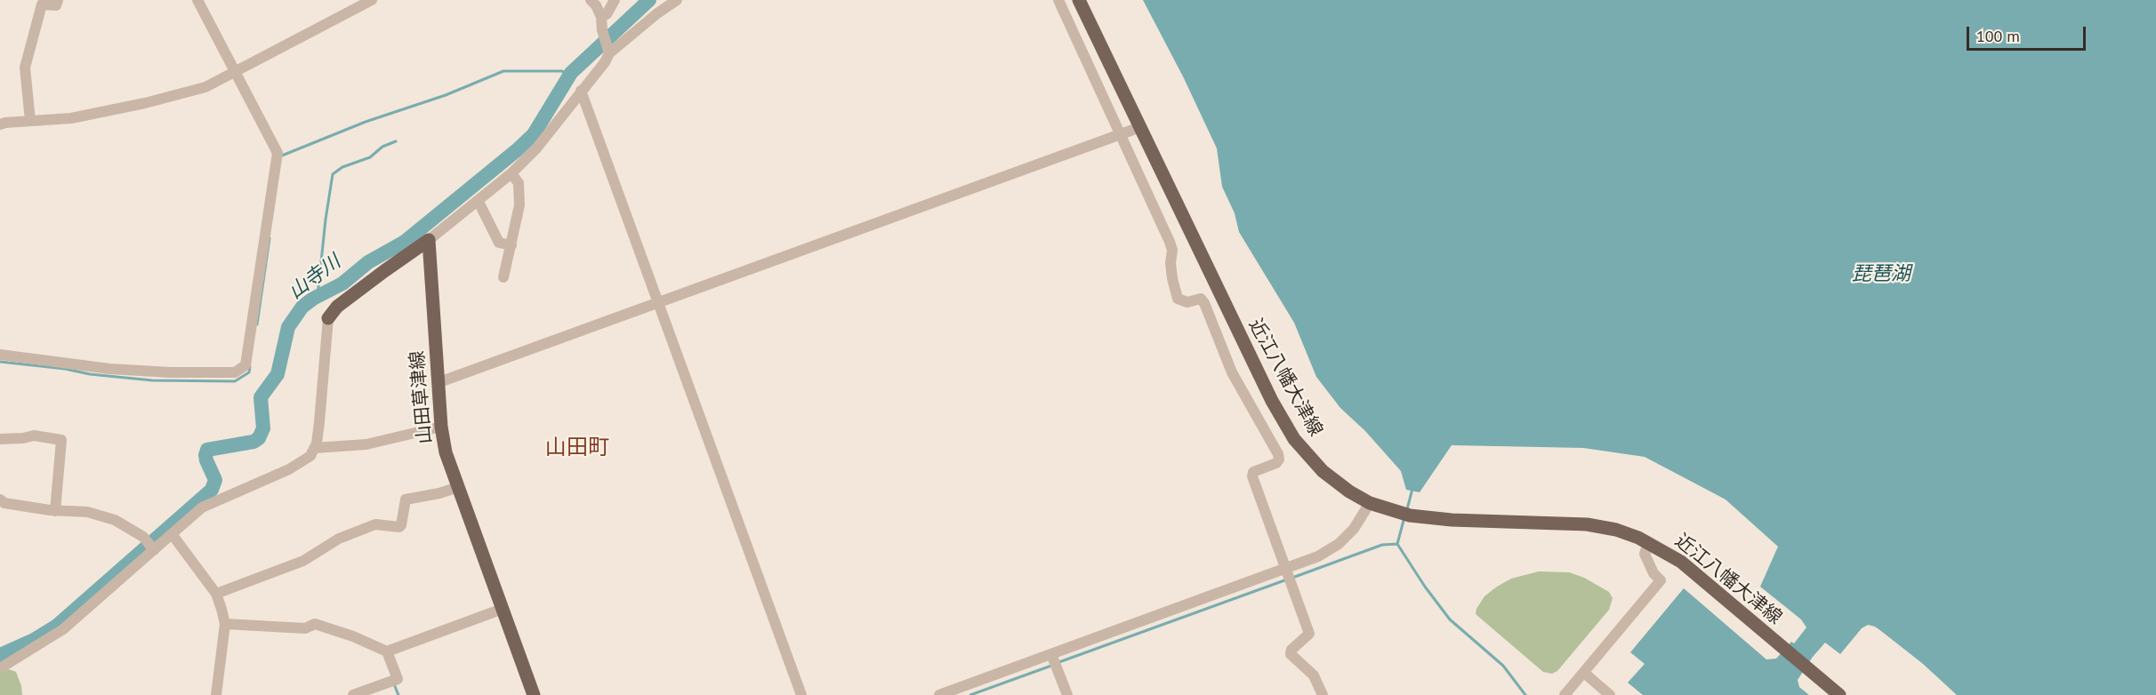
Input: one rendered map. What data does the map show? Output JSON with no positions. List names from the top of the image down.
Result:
{
  "streets": {
    "main road": ["近江八幡大津線", "山田草津線"]
  },
  "districts": ["山田町"],
  "water": ["琵琶湖", "山寺川"],
  "scale_bar": "100 m"
}
